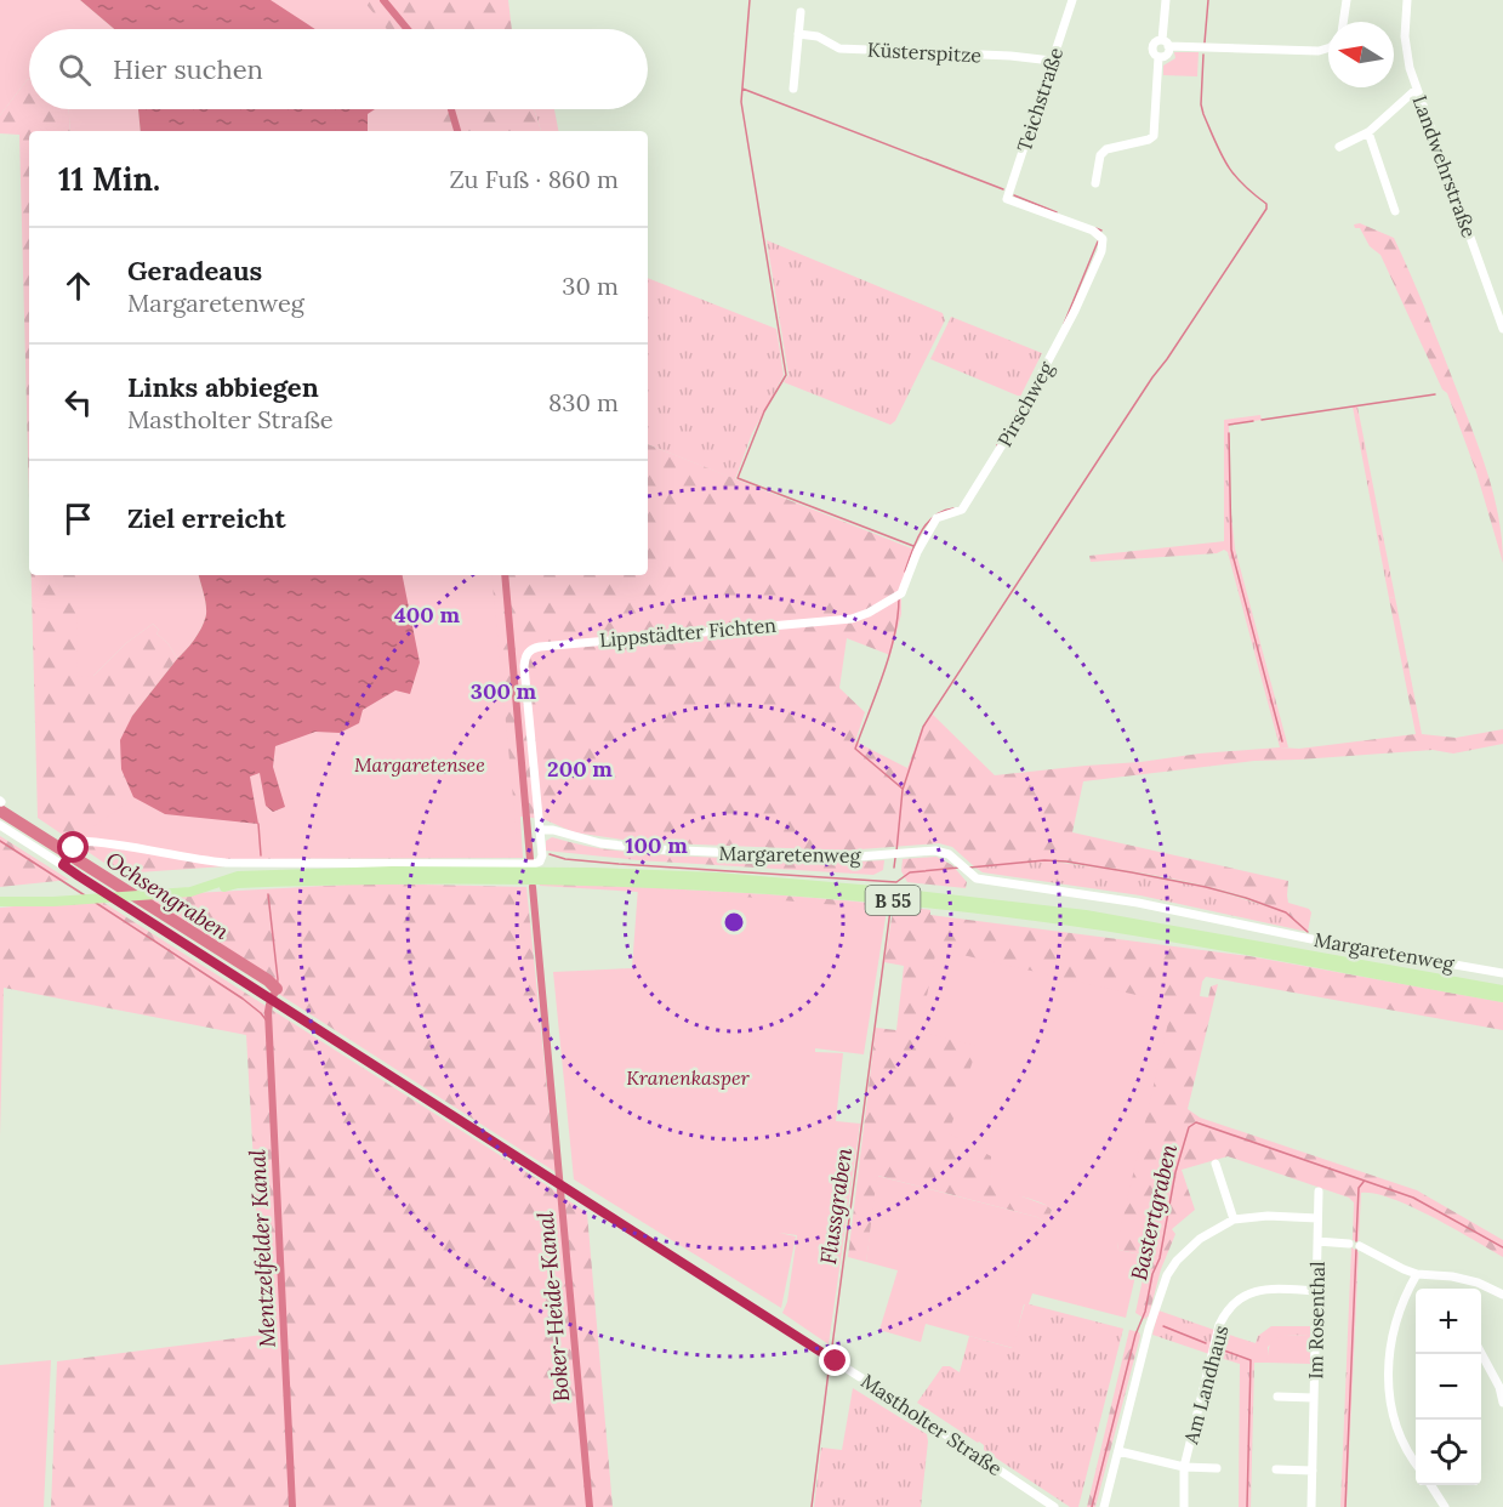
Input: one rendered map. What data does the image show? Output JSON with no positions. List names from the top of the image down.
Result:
{
  "streets": {
    "main road": ["B 55"],
    "street": [
      "Küsterspitze",
      "Teichstraße",
      "Landwehrstraße",
      "Pirschweg",
      "Lippstädter Fichten",
      "Margaretenweg",
      "Im Rosenthal",
      "Am Landhaus",
      "Mastholter Straße"
    ]
  },
  "crossings": [
    ["Küsterspitze", "Teichstraße"],
    ["Teichstraße", "Pirschweg"],
    ["Pirschweg", "Lippstädter Fichten"],
    ["Lippstädter Fichten", "Margaretenweg"],
    ["Im Rosenthal", "Am Landhaus"]
  ],
  "water": [
    "Ochsengraben",
    "Flussgraben",
    "Bastertgraben",
    "Mentzelfelder Kanal",
    "Boker-Heide-Kanal"
  ],
  "parks": ["Margaretensee", "Kranenkasper"],
  "north": "left",
  "page": {
    "search": "Hier suchen",
    "heading": ["11 Min.", "Zu Fuß · 860 m"],
    "list": [
      ["Geradeaus", "Margaretenweg", "30 m"],
      ["Links abbiegen", "Mastholter Straße", "830 m"],
      "Ziel erreicht"
    ],
    "map_buttons": ["+", "−"]
  },
  "rings": [
    "400 m",
    "300 m",
    "200 m",
    "100 m"
  ]
}
